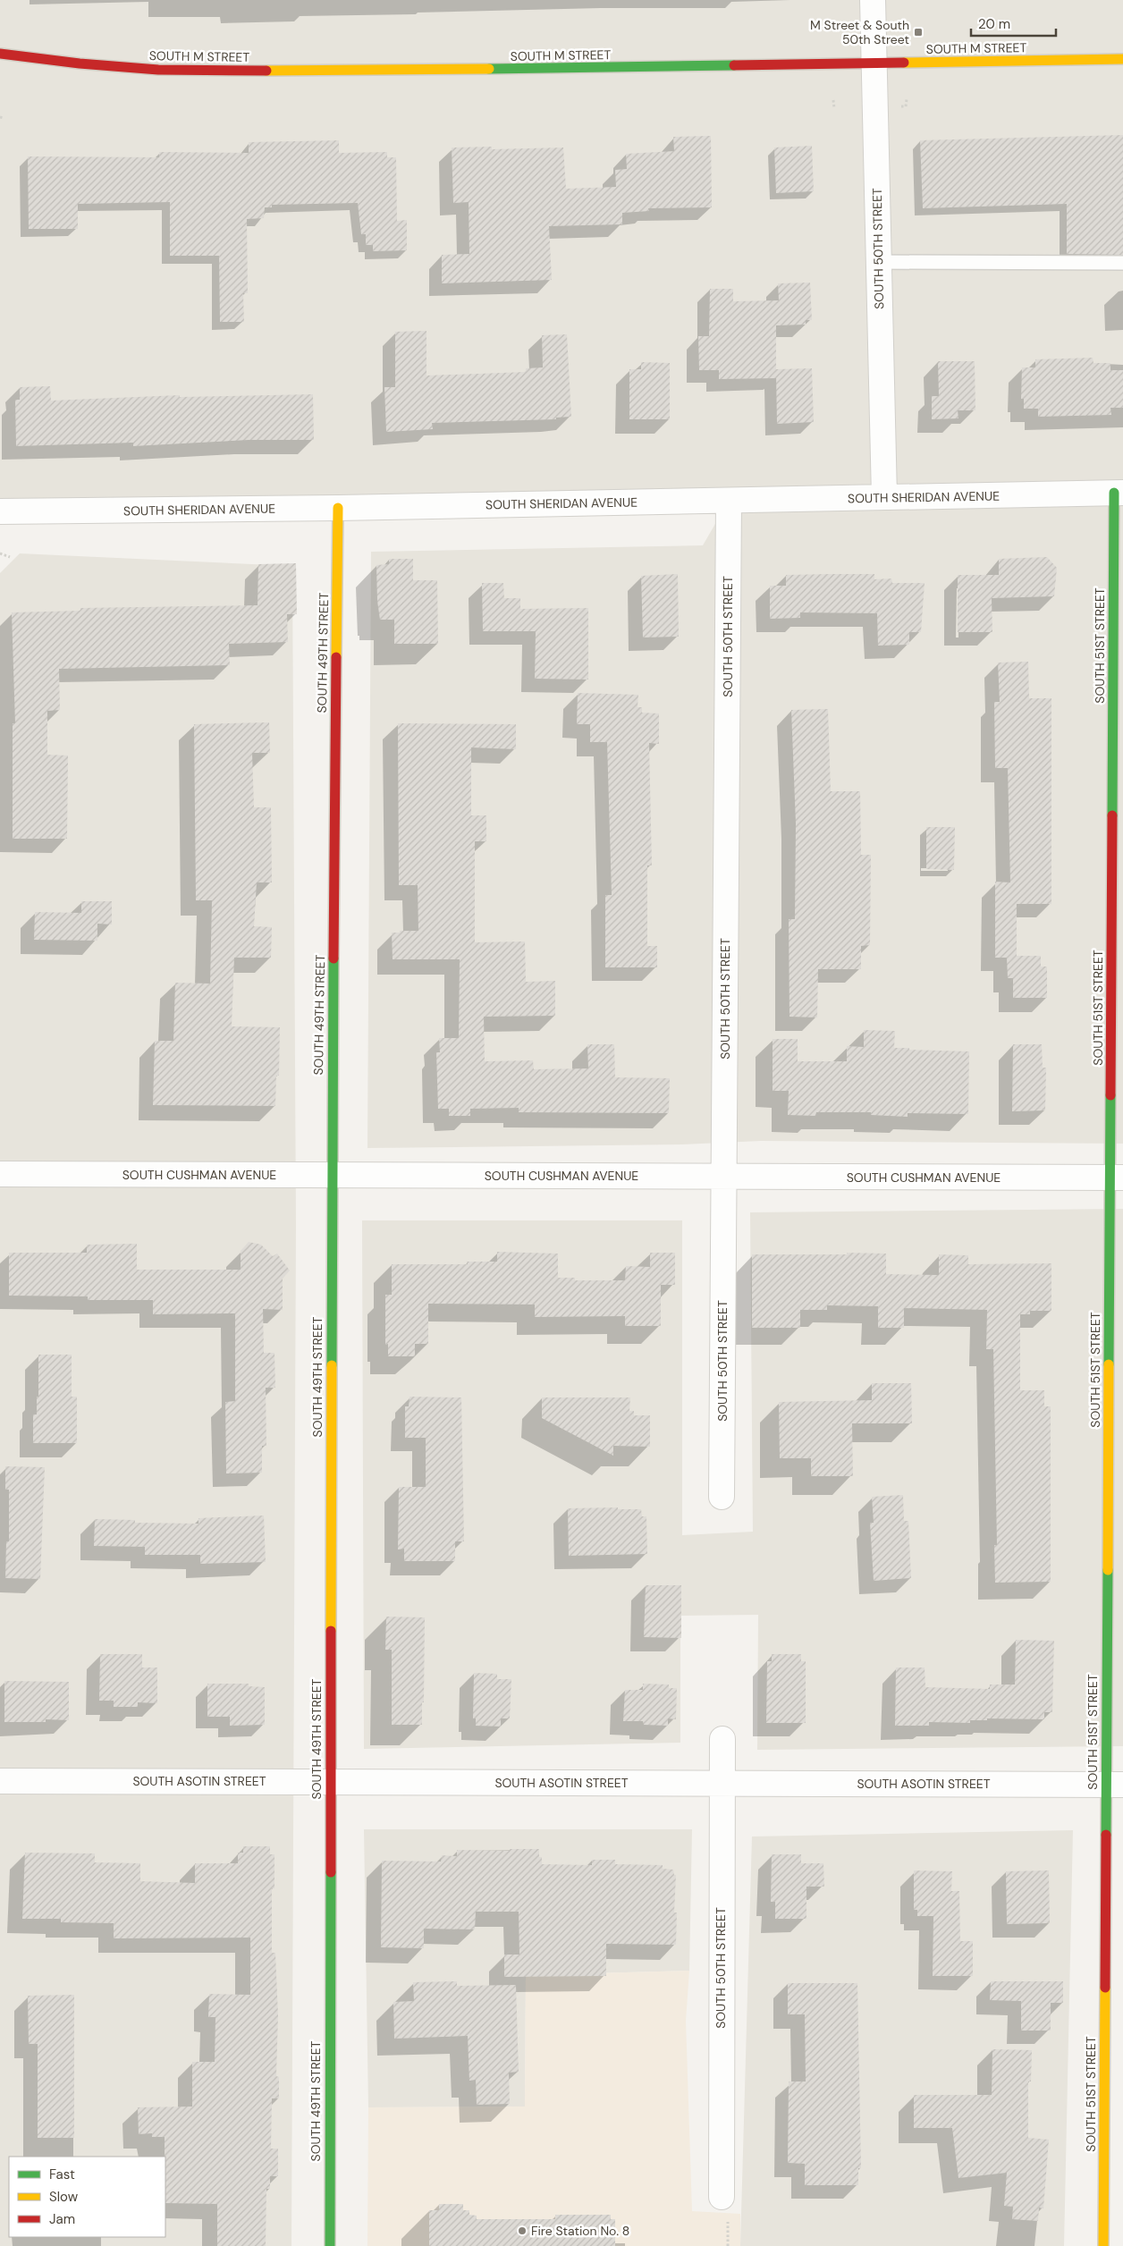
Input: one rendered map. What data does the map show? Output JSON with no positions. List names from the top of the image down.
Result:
{
  "streets": {
    "street": [
      "SOUTH M STREET",
      "SOUTH 50TH STREET",
      "SOUTH SHERIDAN AVENUE",
      "SOUTH 51ST STREET",
      "SOUTH 49TH STREET",
      "SOUTH CUSHMAN AVENUE",
      "SOUTH ASOTIN STREET"
    ]
  },
  "crossings": [
    ["SOUTH M STREET", "SOUTH 50TH STREET"],
    ["SOUTH 50TH STREET", "SOUTH SHERIDAN AVENUE"],
    ["SOUTH 50TH STREET", "SOUTH CUSHMAN AVENUE"],
    ["SOUTH 50TH STREET", "SOUTH ASOTIN STREET"],
    ["SOUTH SHERIDAN AVENUE", "SOUTH 51ST STREET"],
    ["SOUTH SHERIDAN AVENUE", "SOUTH 49TH STREET"],
    ["SOUTH 51ST STREET", "SOUTH CUSHMAN AVENUE"],
    ["SOUTH 51ST STREET", "SOUTH ASOTIN STREET"],
    ["SOUTH 49TH STREET", "SOUTH CUSHMAN AVENUE"],
    ["SOUTH 49TH STREET", "SOUTH ASOTIN STREET"]
  ],
  "places": {
    "transit": ["M Street & South 50th Street"],
    "other": ["Fire Station No. 8"]
  },
  "legend": ["Fast", "Slow", "Jam"],
  "scale_bar": "20 m"
}
